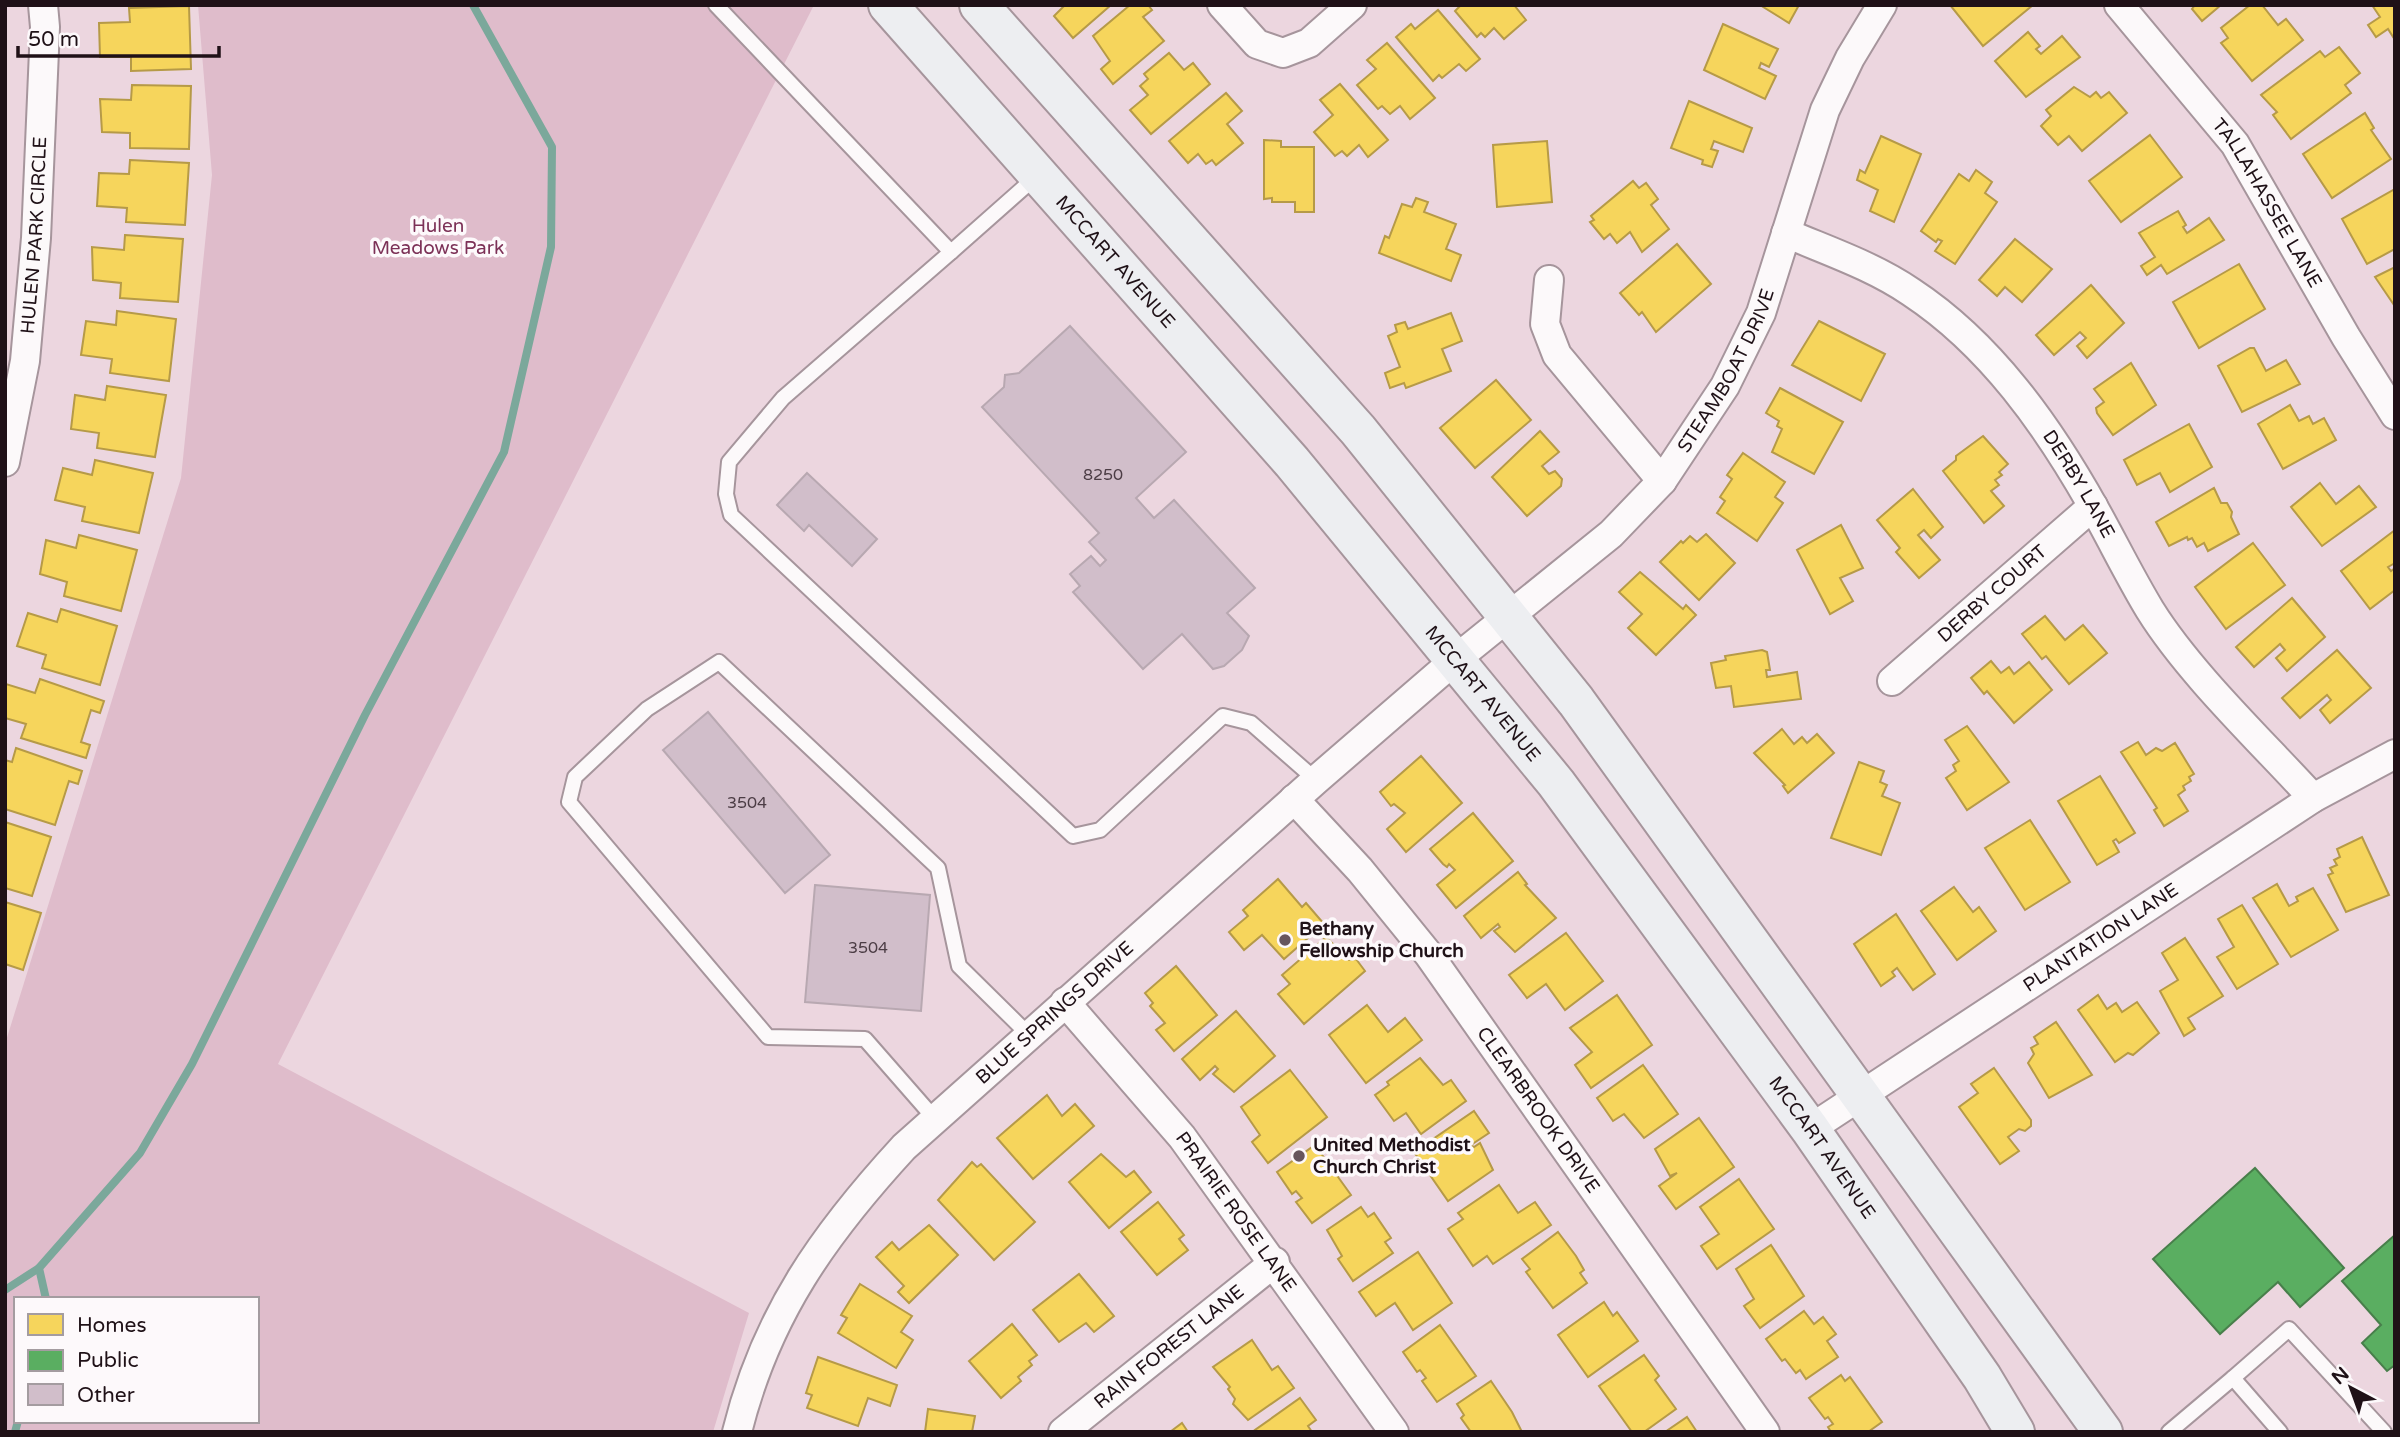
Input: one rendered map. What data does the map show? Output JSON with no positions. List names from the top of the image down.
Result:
{
  "streets": {
    "main road": ["MCCART AVENUE"],
    "street": [
      "TALLAHASSEE LANE",
      "HULEN PARK CIRCLE",
      "STEAMBOAT DRIVE",
      "DERBY LANE",
      "DERBY COURT",
      "PLANTATION LANE",
      "BLUE SPRINGS DRIVE",
      "CLEARBROOK DRIVE",
      "PRAIRIE ROSE LANE",
      "RAIN FOREST LANE"
    ]
  },
  "crossings": [
    ["MCCART AVENUE", "STEAMBOAT DRIVE"],
    ["MCCART AVENUE", "PLANTATION LANE"],
    ["MCCART AVENUE", "BLUE SPRINGS DRIVE"],
    ["STEAMBOAT DRIVE", "DERBY LANE"],
    ["STEAMBOAT DRIVE", "BLUE SPRINGS DRIVE"],
    ["DERBY LANE", "DERBY COURT"],
    ["DERBY LANE", "PLANTATION LANE"],
    ["BLUE SPRINGS DRIVE", "CLEARBROOK DRIVE"],
    ["BLUE SPRINGS DRIVE", "PRAIRIE ROSE LANE"],
    ["PRAIRIE ROSE LANE", "RAIN FOREST LANE"]
  ],
  "parks": ["Hulen Meadows Park"],
  "places": ["Bethany Fellowship Church", "United Methodist Church Christ"],
  "house_numbers": ["8250", "3504", "3504"],
  "legend": ["Homes", "Public", "Other"],
  "scale_bar": "50 m",
  "north": "top left"
}
